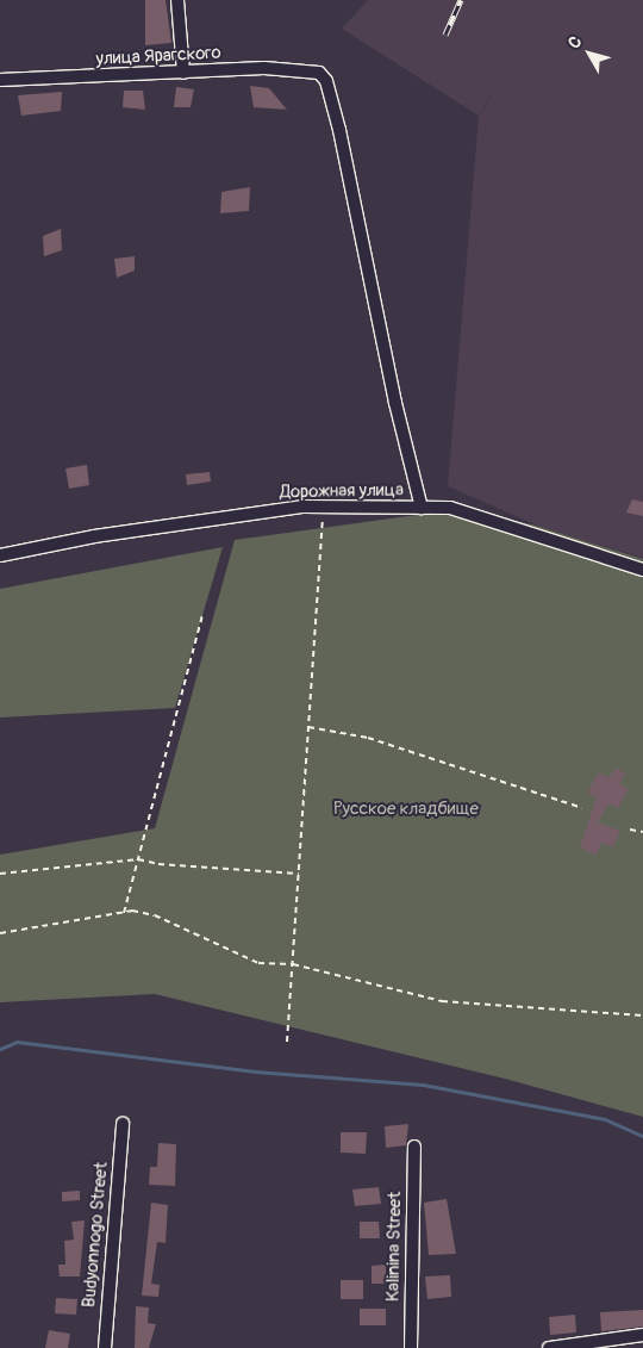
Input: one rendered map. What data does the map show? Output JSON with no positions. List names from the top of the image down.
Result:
{
  "streets": {
    "street": [
      "улица Ярагского",
      "Дорожная улица",
      "Budyonnogo Street",
      "Kalinina Street"
    ]
  },
  "crossings": [
    ["улица Ярагского", "Дорожная улица"]
  ],
  "parks": ["Русское кладбище"],
  "north": "top left"
}
